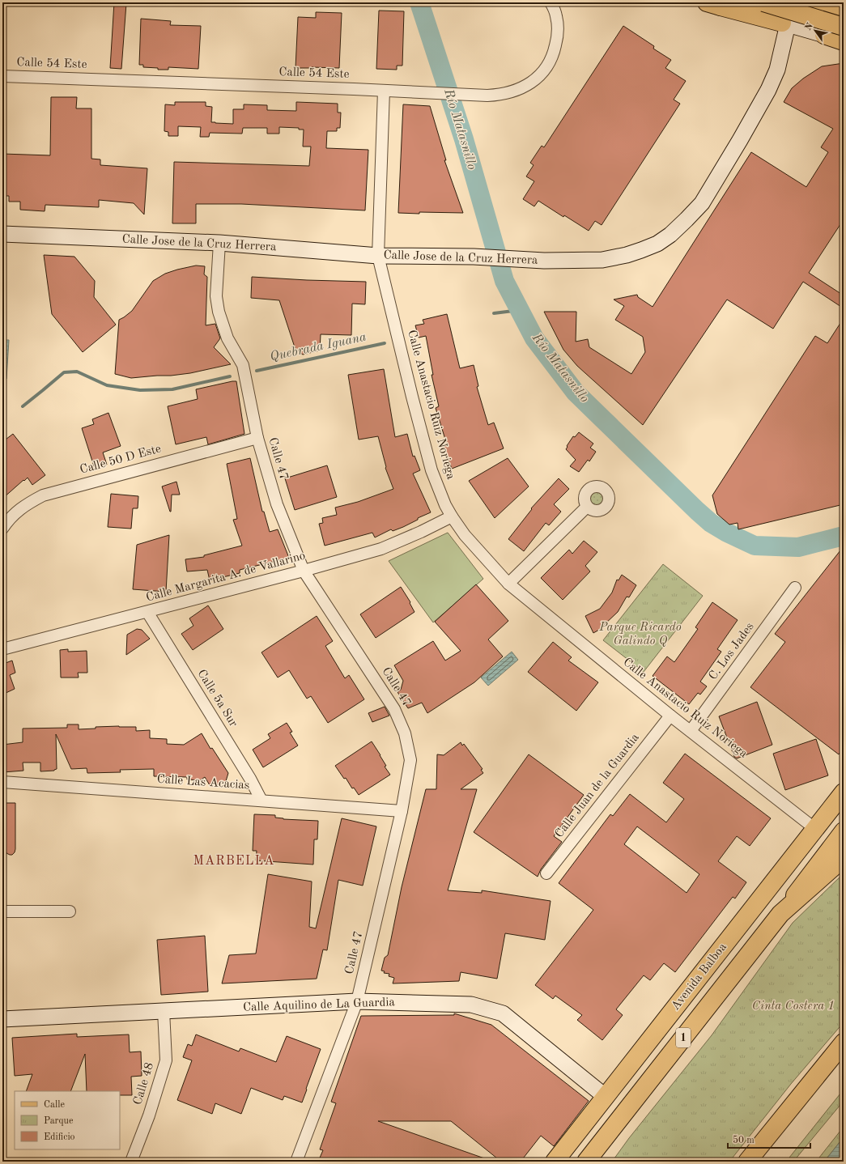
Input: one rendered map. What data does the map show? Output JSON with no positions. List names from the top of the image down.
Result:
{
  "streets": {
    "main road": ["Avenida Balboa", "1"],
    "street": [
      "Calle 54 Este",
      "Calle Jose de la Cruz Herrera",
      "Calle Anastacio Ruiz Noriega",
      "Calle 47",
      "Calle 50 D Este",
      "Calle Margarita A. de Vallarino",
      "C. Los Jades",
      "Calle 5a Sur",
      "Calle Las Acacias",
      "Calle Juan de la Guardia",
      "Calle Aquilino de La Guardia",
      "Calle 48"
    ]
  },
  "crossings": [
    ["Calle 54 Este", "Calle Anastacio Ruiz Noriega"],
    ["Calle Jose de la Cruz Herrera", "Calle Anastacio Ruiz Noriega"],
    ["Calle Jose de la Cruz Herrera", "Calle 47"],
    ["Calle Anastacio Ruiz Noriega", "Calle Margarita A. de Vallarino"],
    ["Calle Anastacio Ruiz Noriega", "C. Los Jades"],
    ["Calle Anastacio Ruiz Noriega", "Calle Juan de la Guardia"],
    ["Calle Anastacio Ruiz Noriega", "Avenida Balboa"],
    ["Calle 47", "Calle 50 D Este"],
    ["Calle 47", "Calle Margarita A. de Vallarino"],
    ["Calle 47", "Calle Las Acacias"],
    ["Calle 47", "Calle Aquilino de La Guardia"],
    ["Calle Margarita A. de Vallarino", "Calle 5a Sur"],
    ["Calle 5a Sur", "Calle Las Acacias"],
    ["Avenida Balboa", "Calle Aquilino de La Guardia"],
    ["Calle Aquilino de La Guardia", "Calle 48"]
  ],
  "districts": ["MARBELLA"],
  "water": ["Río Matasnillo", "Quebrada Iguana"],
  "parks": ["Parque Ricardo Galindo Q", "Cinta Costera 1"],
  "legend": ["Calle", "Parque", "Edificio"],
  "scale_bar": "50 m",
  "north": "top left"
}
